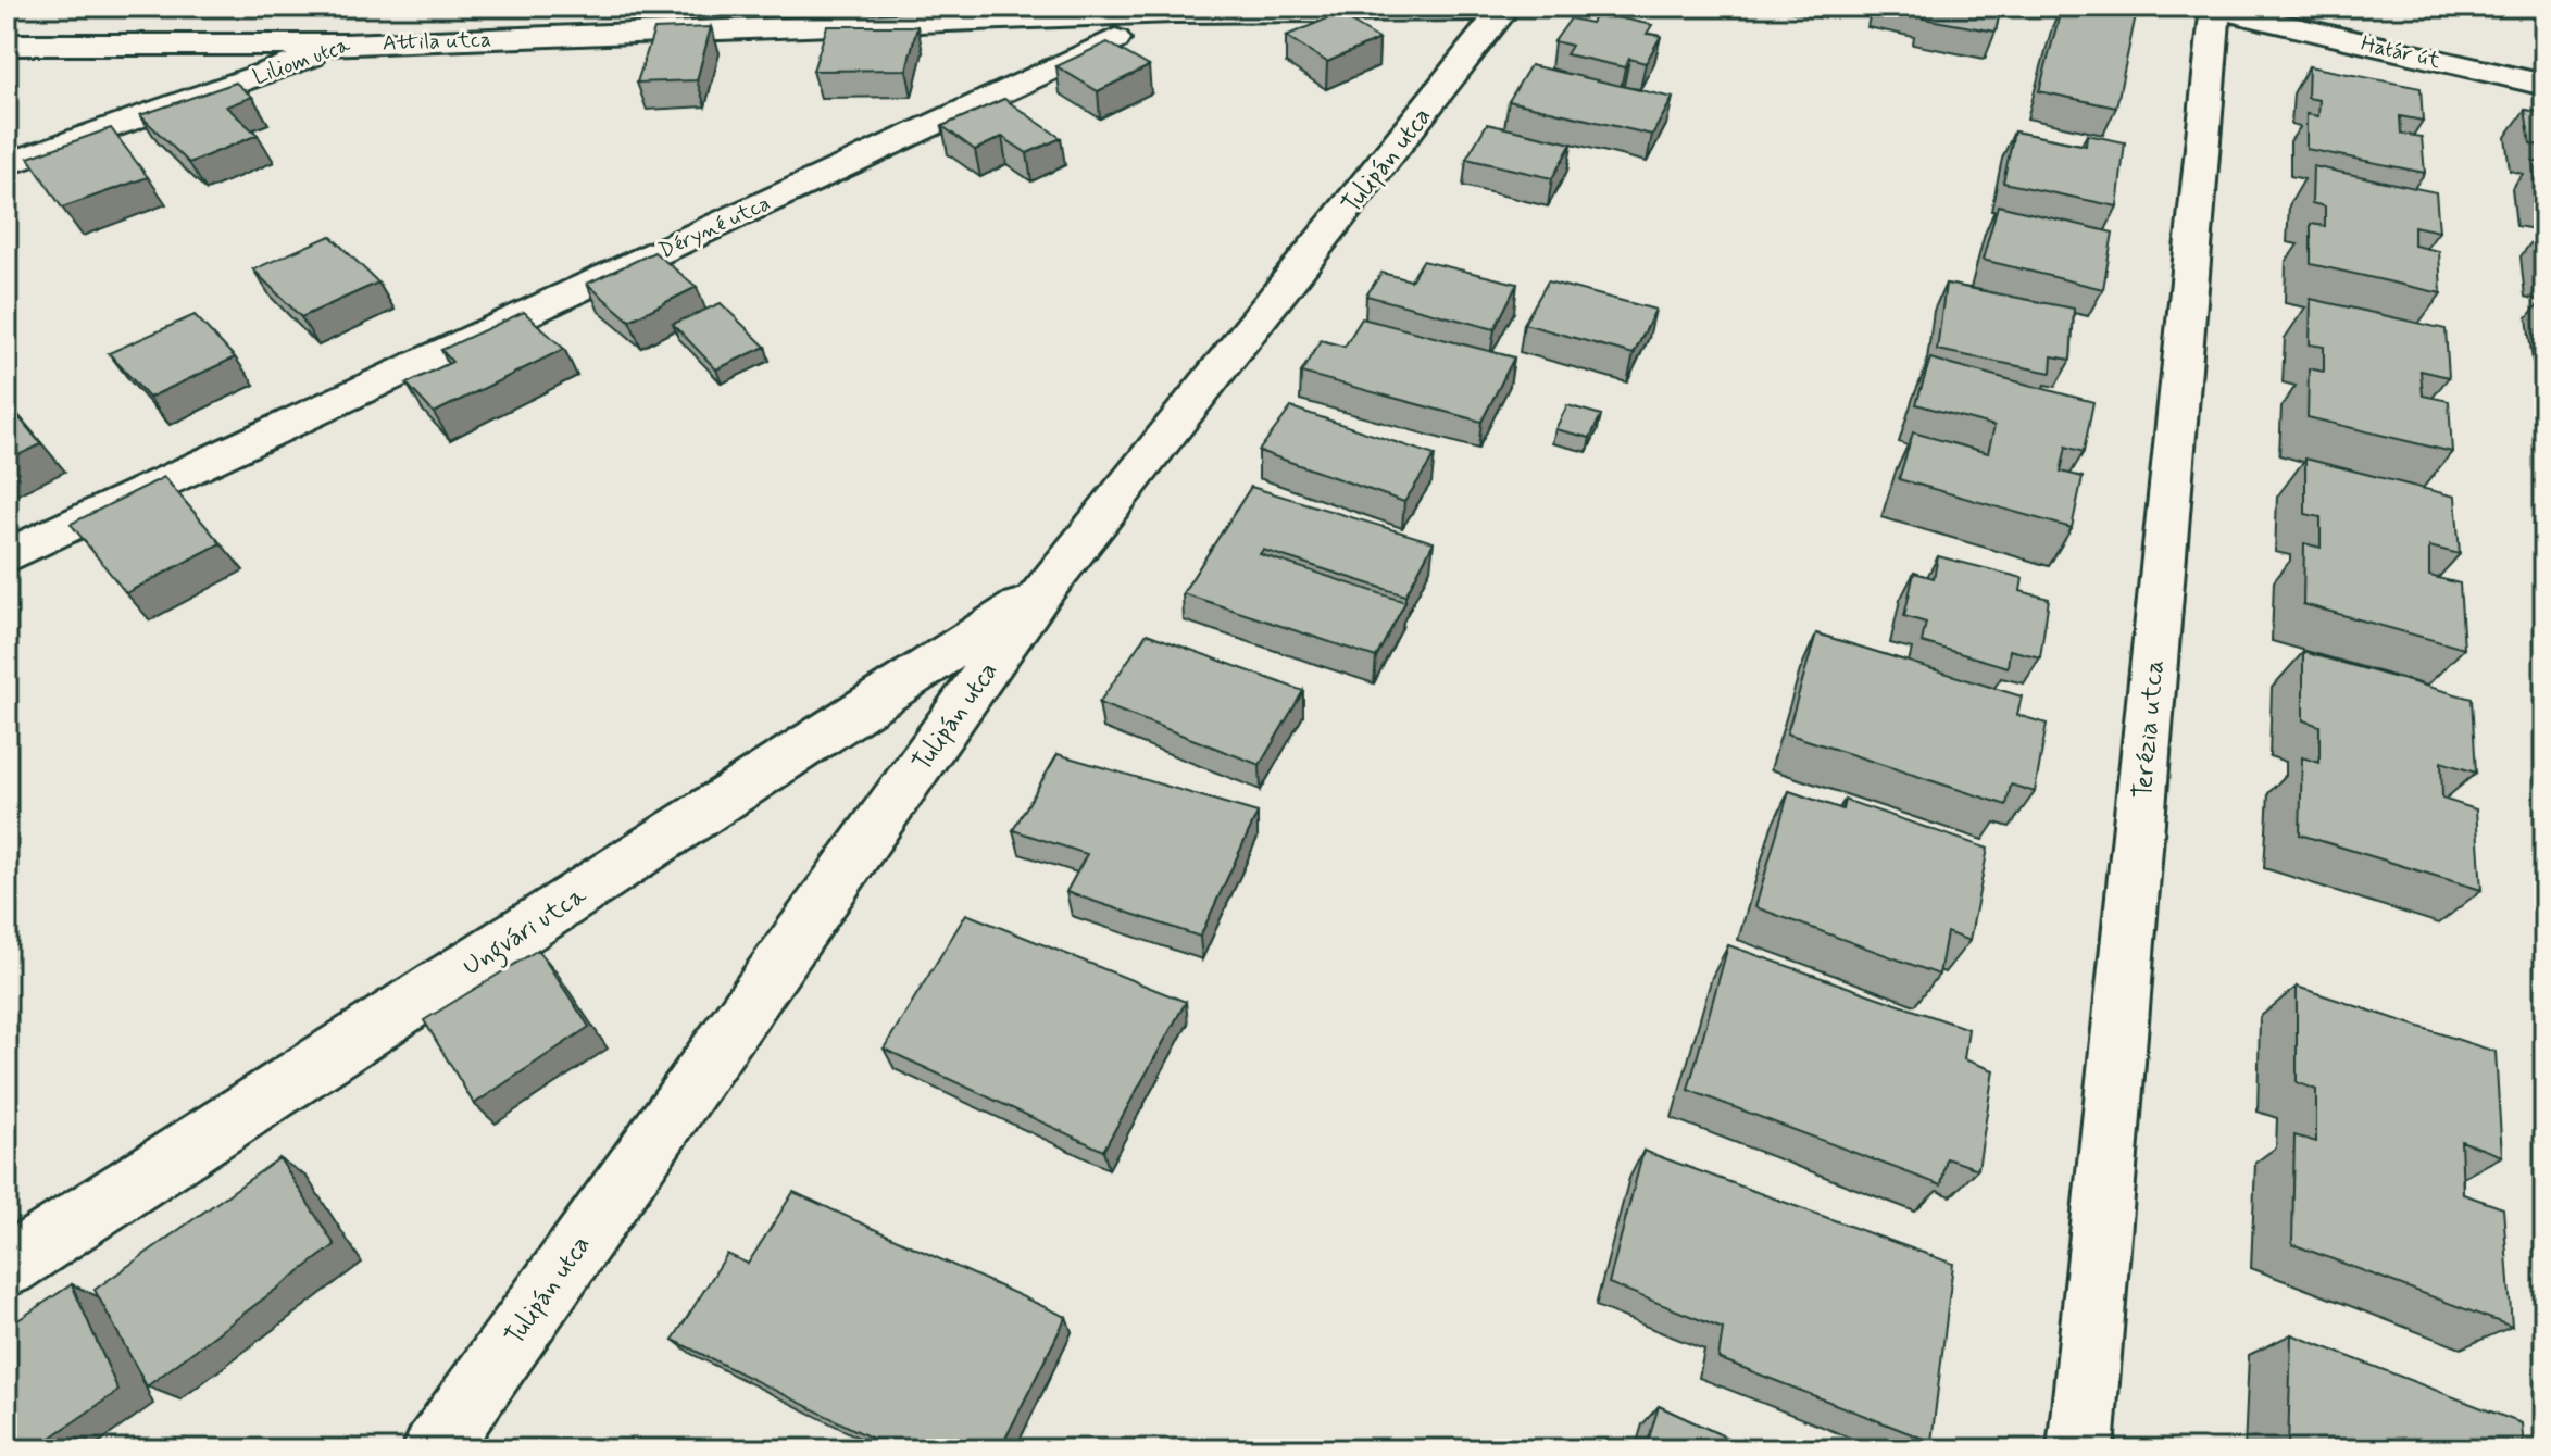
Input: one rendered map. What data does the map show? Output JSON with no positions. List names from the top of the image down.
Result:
{
  "streets": {
    "street": [
      "Attila utca",
      "Határ út",
      "Liliom utca",
      "Tulipán utca",
      "Déryné utca",
      "Terézia utca",
      "Ungvári utca"
    ]
  },
  "crossings": [
    ["Attila utca", "Liliom utca"],
    ["Attila utca", "Tulipán utca"],
    ["Attila utca", "Déryné utca"],
    ["Határ út", "Terézia utca"],
    ["Tulipán utca", "Ungvári utca"]
  ]
}
